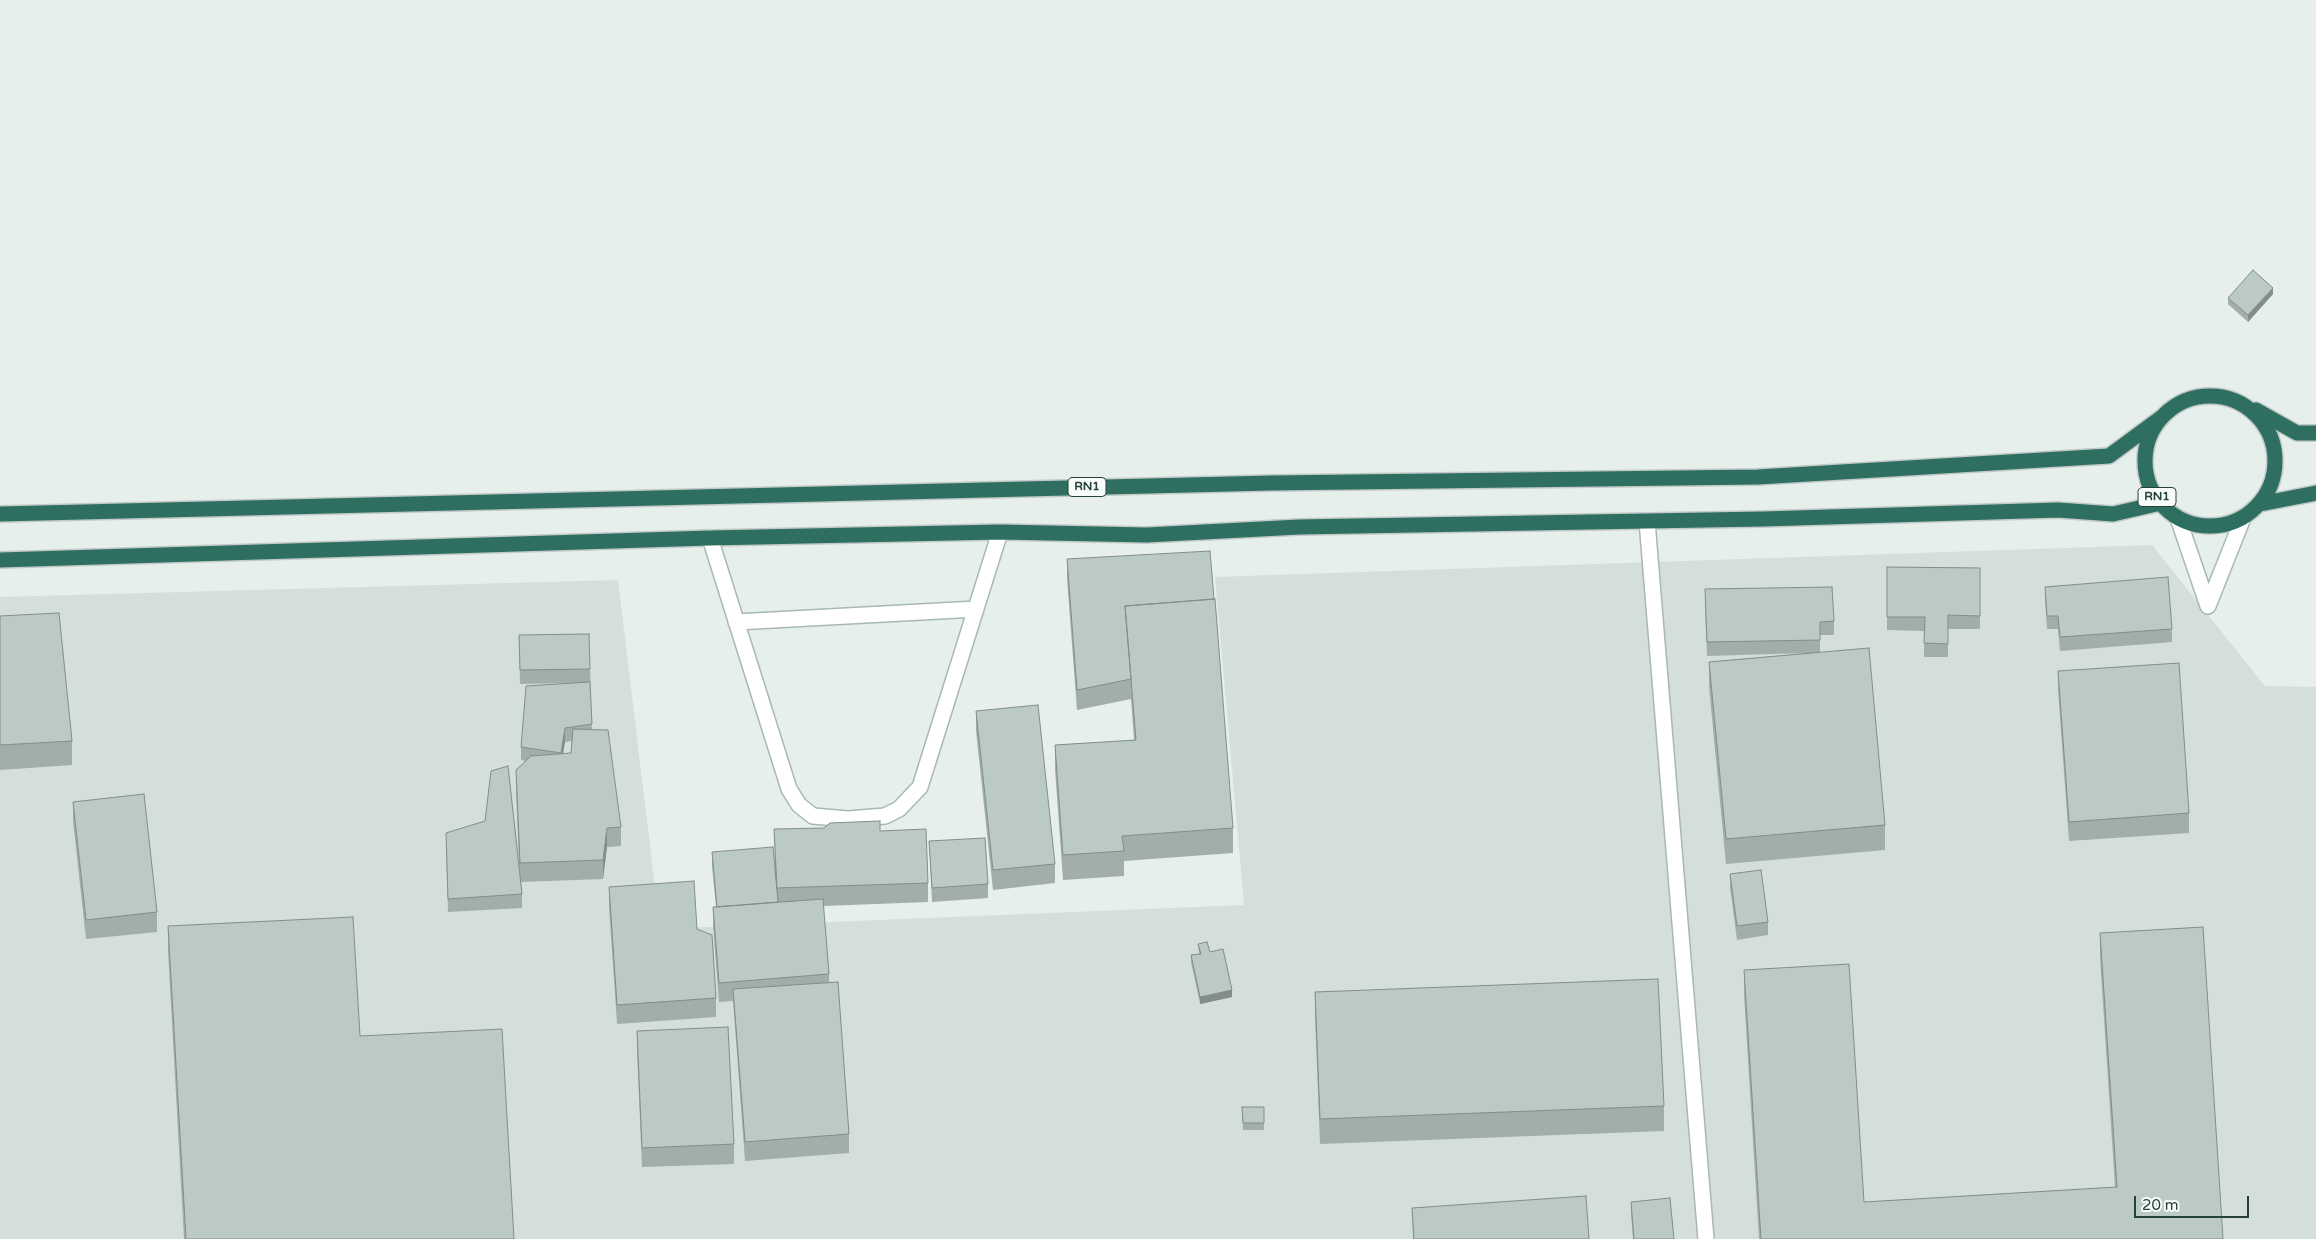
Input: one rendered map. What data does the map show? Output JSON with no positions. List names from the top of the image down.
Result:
{
  "streets": {
    "highway": ["RN1"]
  },
  "scale_bar": "20 m"
}
